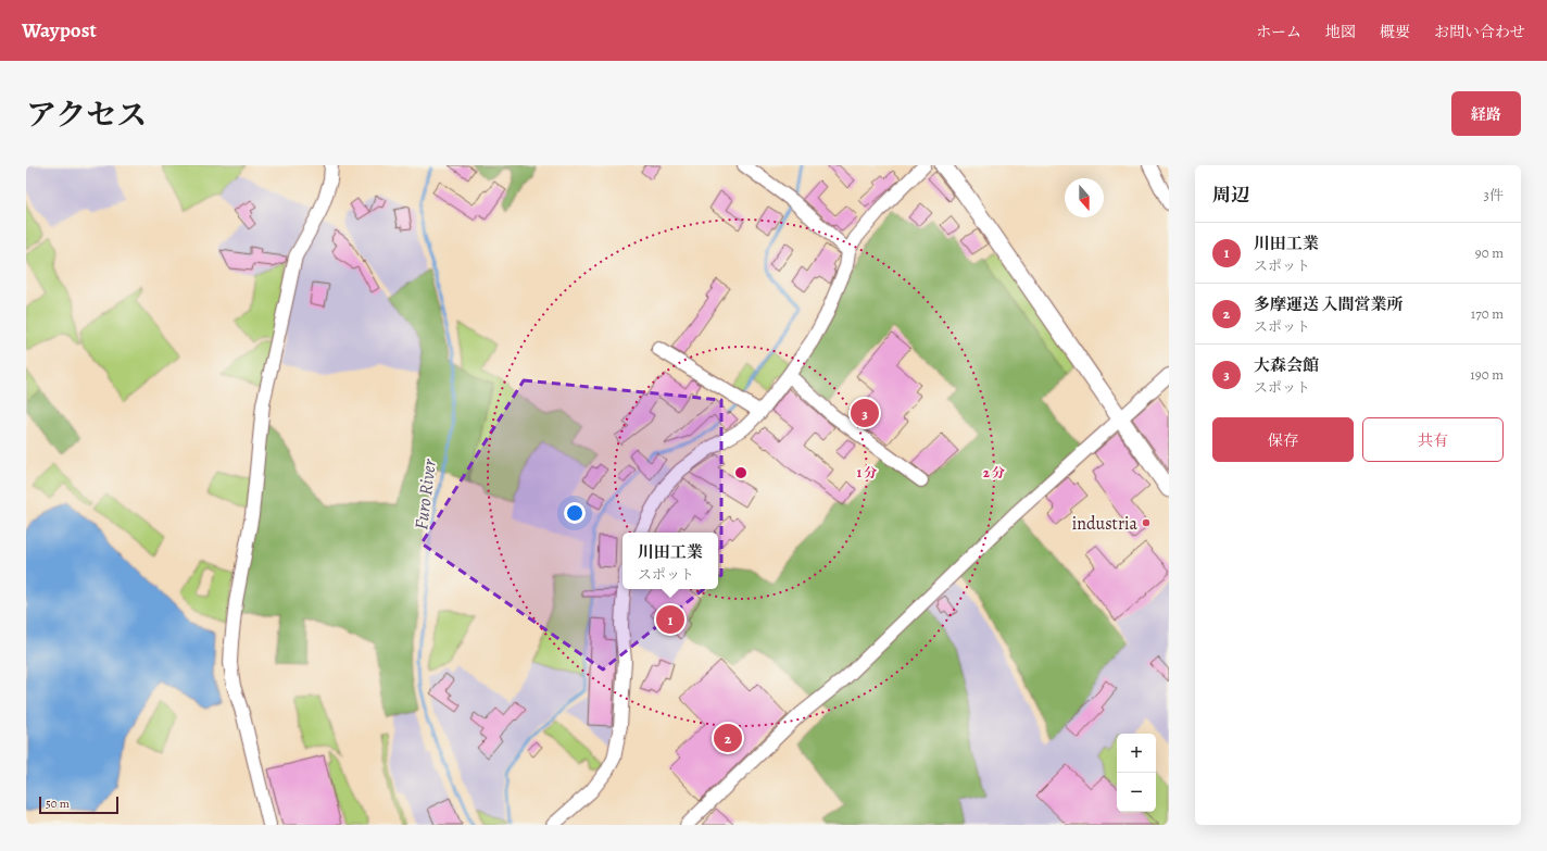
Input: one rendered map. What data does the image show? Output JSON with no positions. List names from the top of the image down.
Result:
{
  "water": ["Furo River"],
  "places": ["industria"],
  "scale_bar": "50 m",
  "north": "bottom",
  "page": {
    "header": "Waypost",
    "nav": [
      "ホーム",
      "地図",
      "概要",
      "お問い合わせ"
    ],
    "title": "アクセス",
    "buttons": [
      "経路",
      ["保存", "共有"]
    ],
    "heading": ["周辺", "3件"],
    "list": [
      {
        "mark": "1",
        "name": "川田工業",
        "note": "スポット",
        "value": "90 m"
      },
      {
        "mark": "2",
        "name": "多摩運送 入間営業所",
        "note": "スポット",
        "value": "170 m"
      },
      {
        "mark": "3",
        "name": "大森会館",
        "note": "スポット",
        "value": "190 m"
      }
    ],
    "pins": ["3", "1", "2"],
    "popup": ["川田工業", "スポット"],
    "map_buttons": ["+", "−"],
    "scale": "50 m"
  },
  "rings": ["1 分", "2 分"]
}
